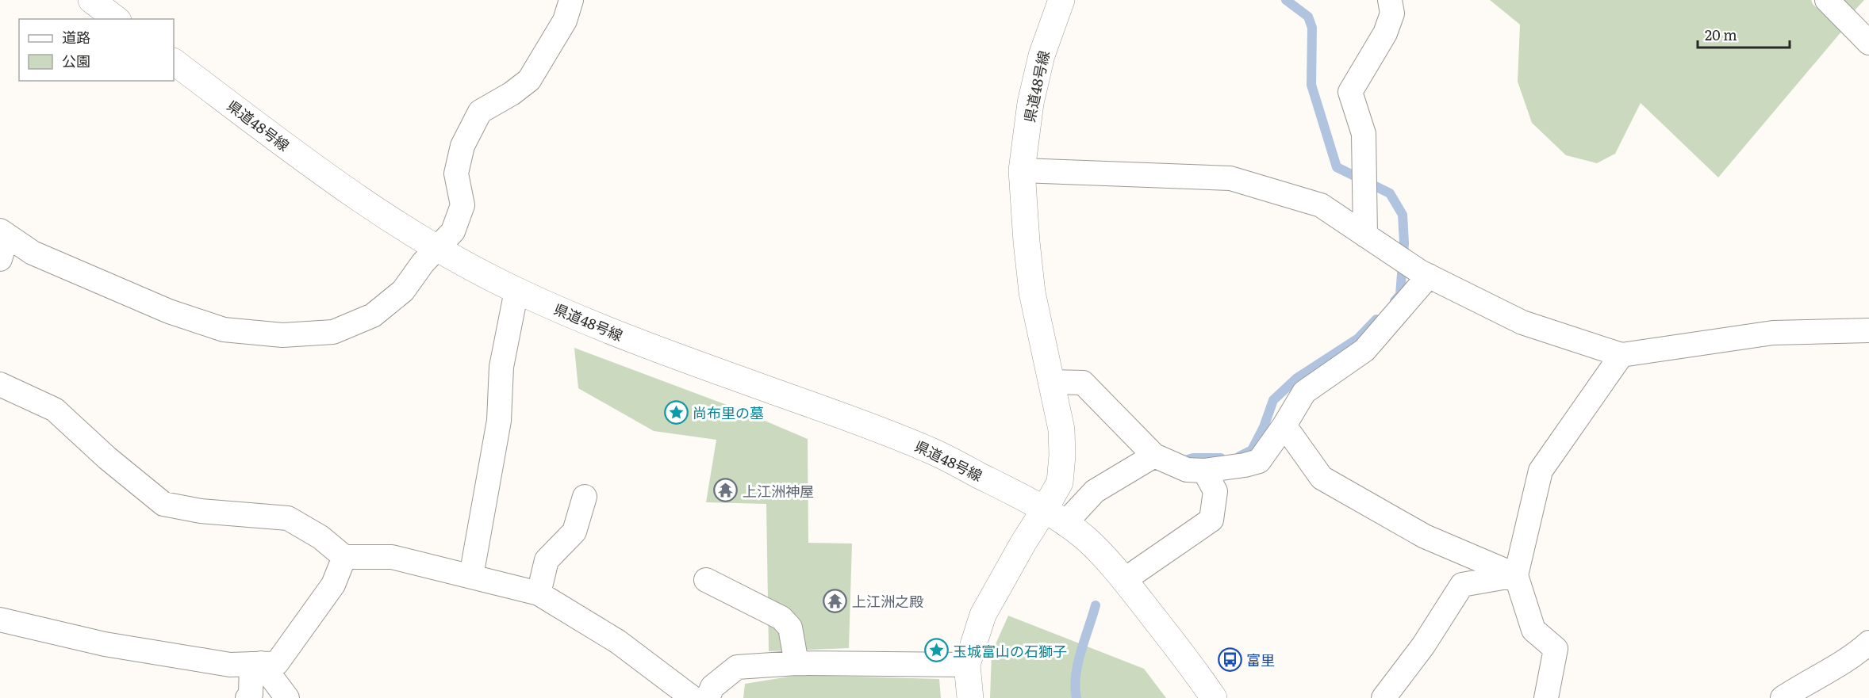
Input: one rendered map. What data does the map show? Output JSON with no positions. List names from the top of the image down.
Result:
{
  "streets": {
    "main road": ["県道48号線"]
  },
  "places": {
    "place": ["尚布里の墓", "玉城富山の石獅子"],
    "temple": ["上江洲神屋", "上江洲之殿"],
    "bus stop": ["富里"]
  },
  "legend": ["道路", "公園"],
  "scale_bar": "20 m"
}
